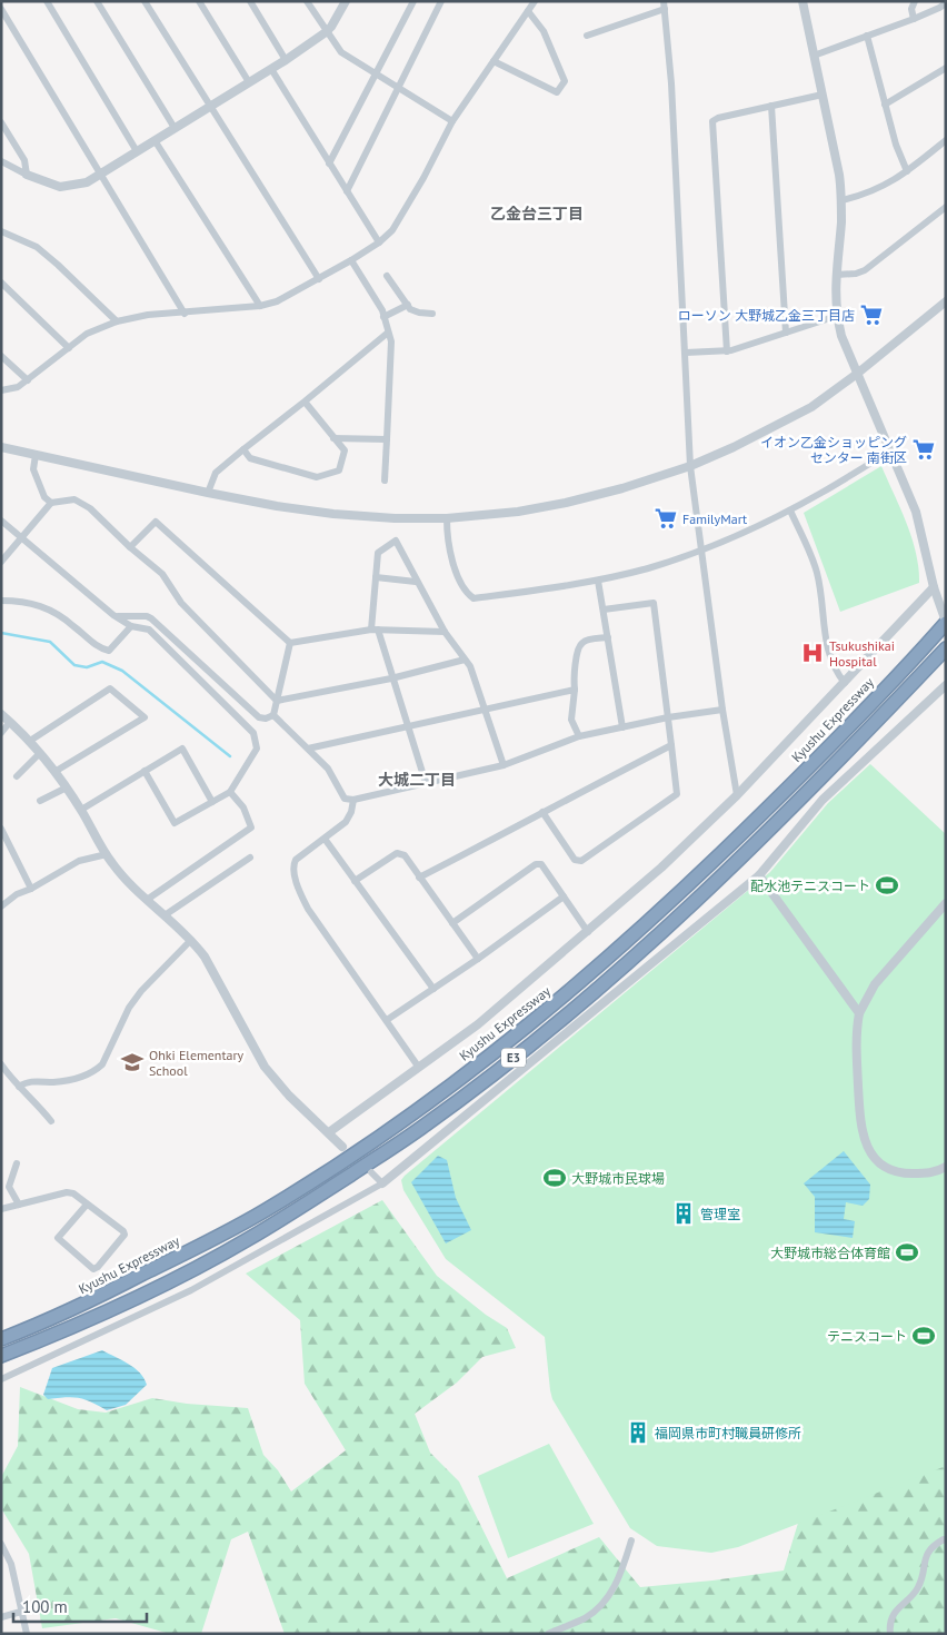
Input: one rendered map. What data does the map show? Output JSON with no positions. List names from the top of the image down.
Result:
{
  "streets": {
    "highway": ["Kyushu Expressway", "E3"]
  },
  "districts": ["乙金台三丁目", "大城二丁目"],
  "places": {
    "supermarket": ["ローソン 大野城乙金三丁目店", "イオン乙金ショッピング センター 南街区", "FamilyMart"],
    "hospital": ["Tsukushikai Hospital"],
    "sports": [
      "配水池テニスコート",
      "大野城市民球場",
      "大野城市総合体育館",
      "テニスコート"
    ],
    "school or university": ["Ohki Elementary School"],
    "building": ["管理室", "福岡県市町村職員研修所"]
  },
  "scale_bar": "100 m"
}
